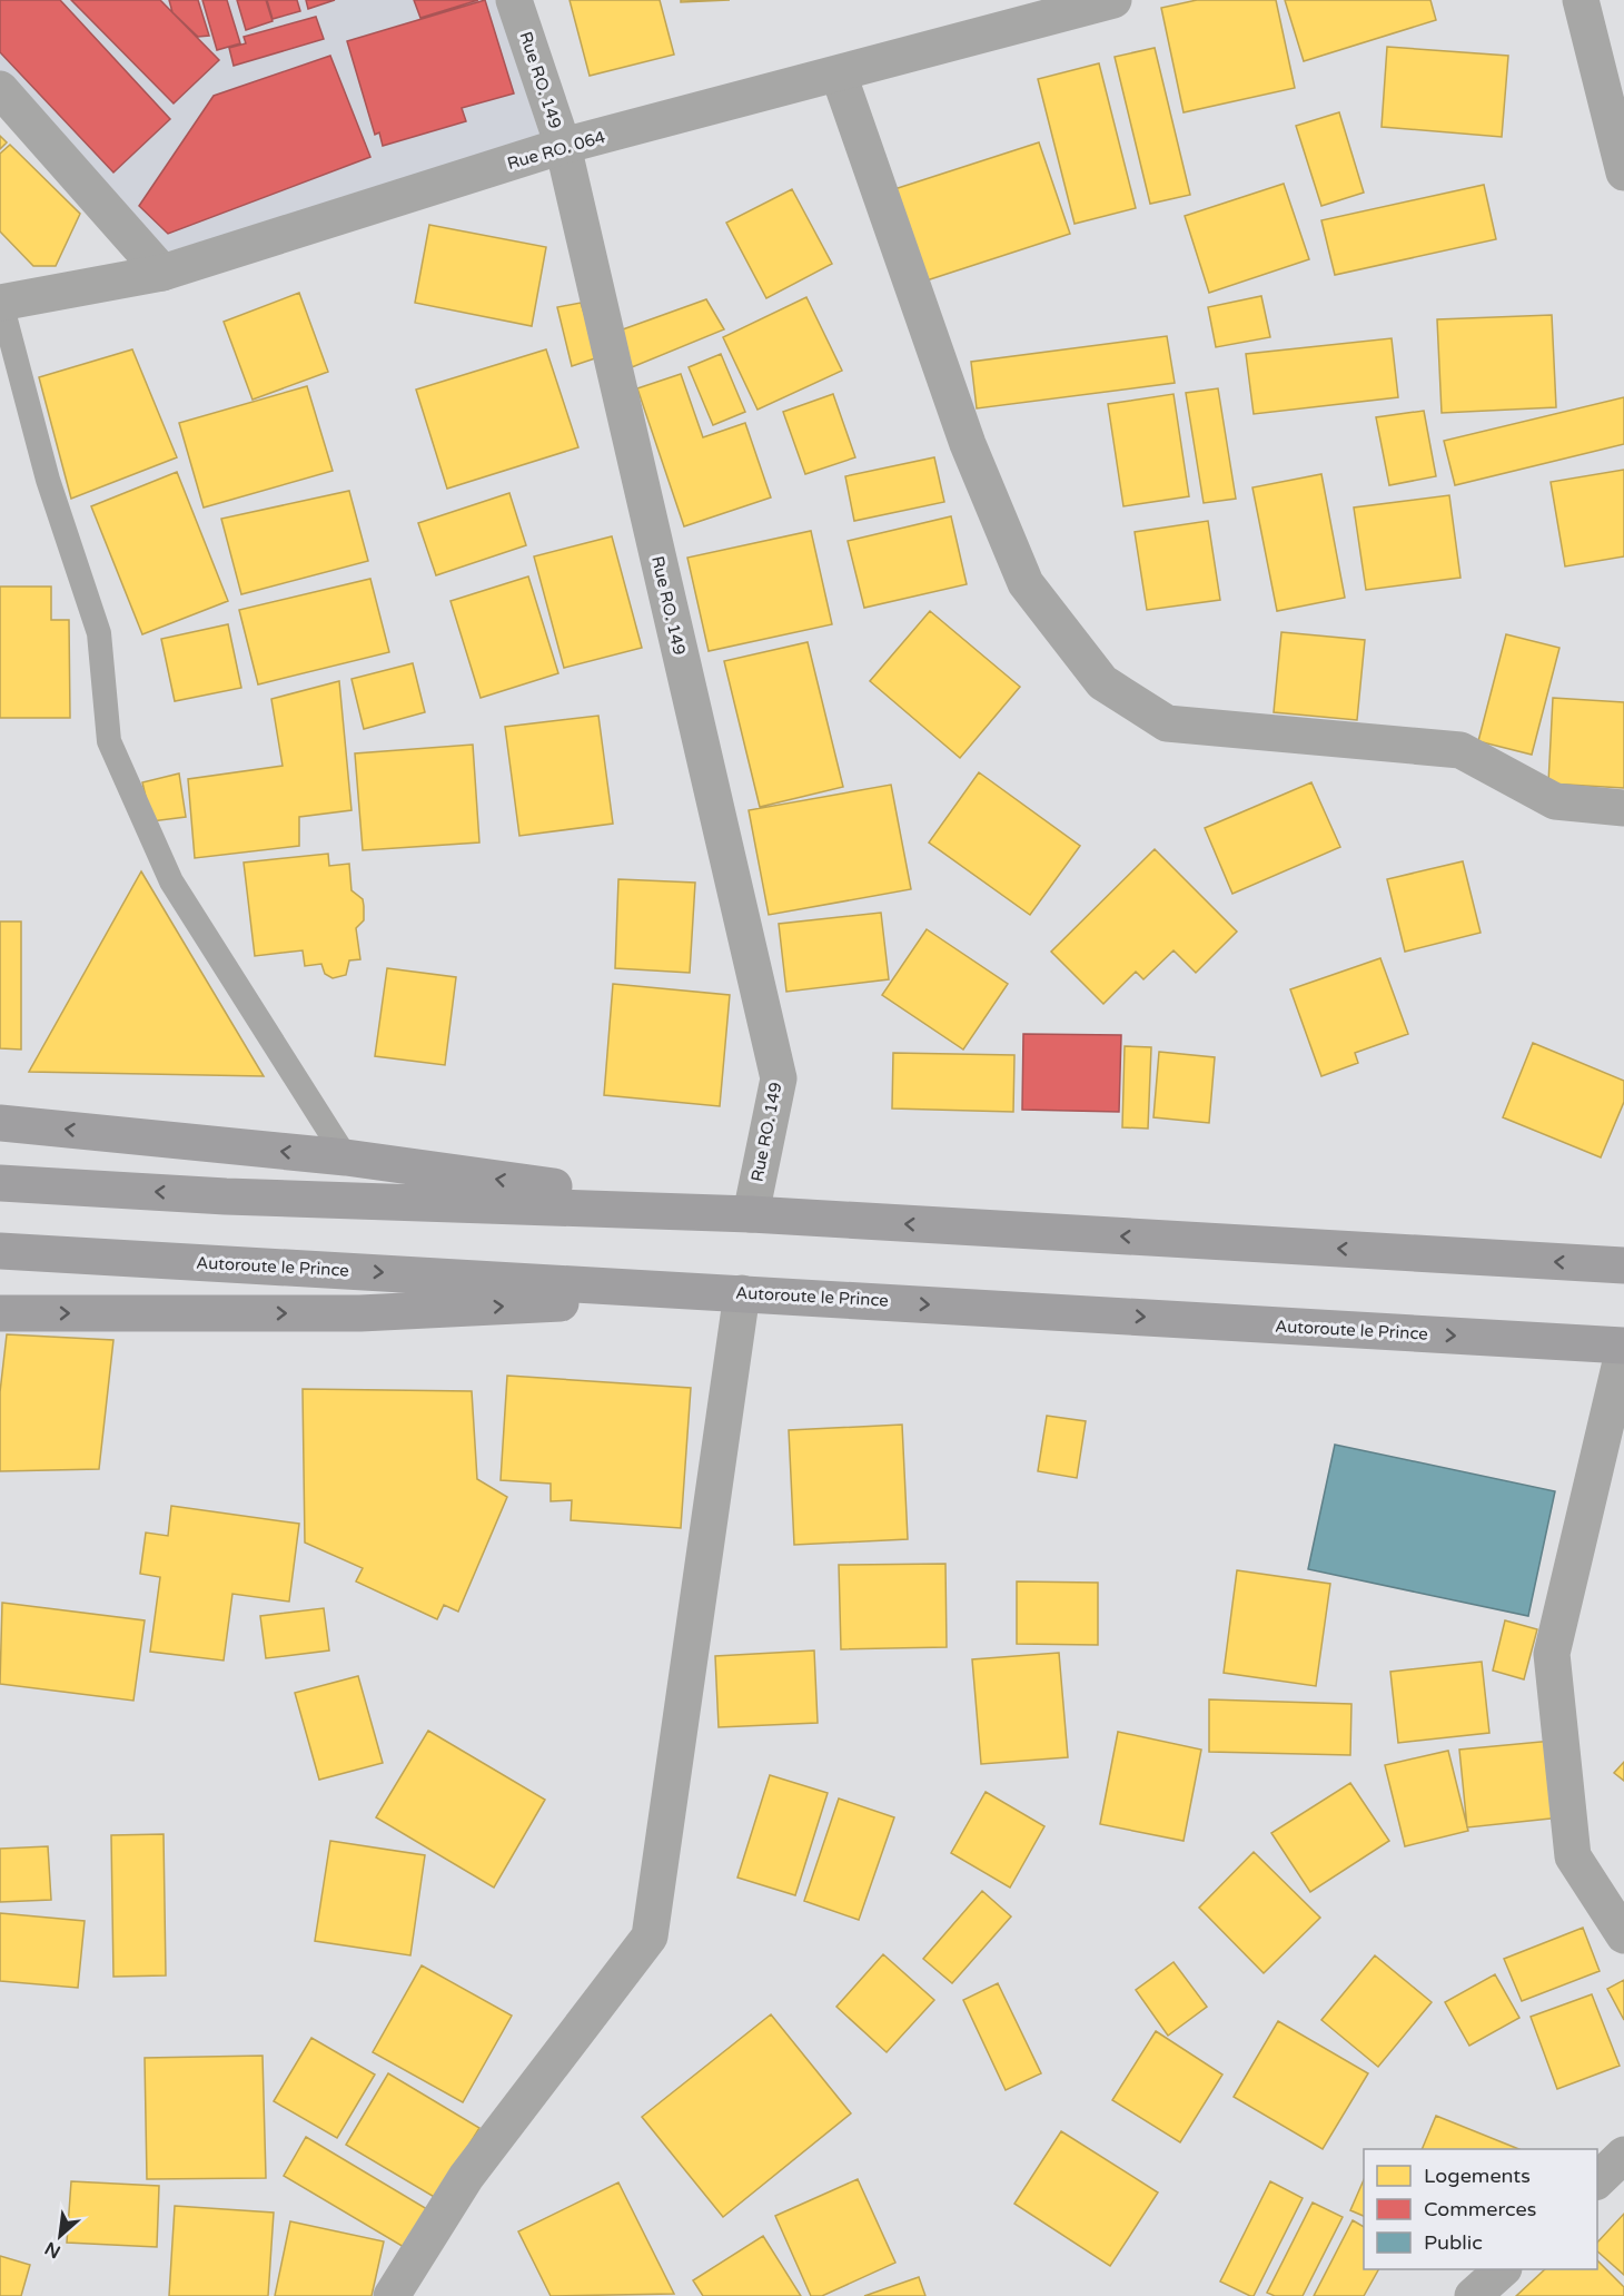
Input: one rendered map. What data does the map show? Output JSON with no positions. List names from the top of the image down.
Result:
{
  "streets": {
    "main road": ["Autoroute le Prince"],
    "street": ["Rue RO. 149", "Rue RO. 064"]
  },
  "crossings": [
    ["Rue RO. 149", "Rue RO. 064"]
  ],
  "legend": ["Logements", "Commerces", "Public"],
  "north": "bottom left"
}
